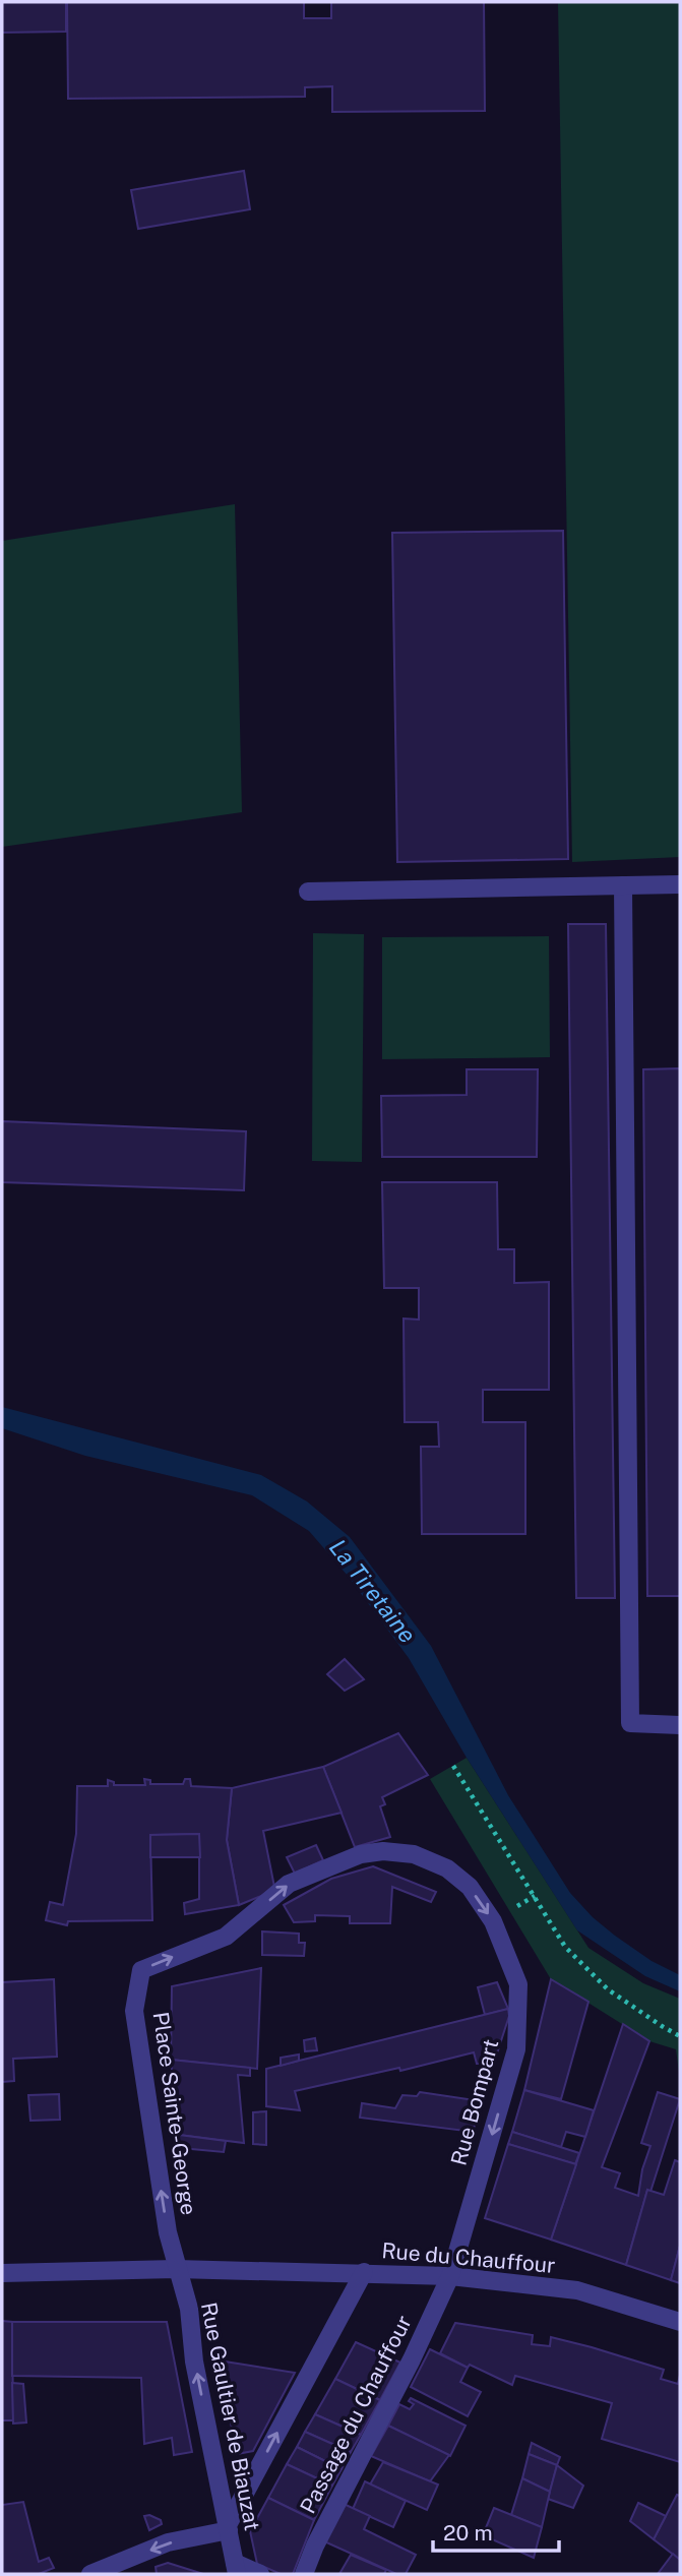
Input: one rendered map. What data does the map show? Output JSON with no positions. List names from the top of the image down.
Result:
{
  "streets": {
    "street": [
      "Rue Bompart",
      "Place Sainte-George",
      "Rue du Chauffour",
      "Passage du Chauffour",
      "Rue Gaultier de Biauzat"
    ]
  },
  "crossings": [
    ["Rue Bompart", "Place Sainte-George"],
    ["Rue Bompart", "Rue du Chauffour"],
    ["Rue Bompart", "Passage du Chauffour"],
    ["Place Sainte-George", "Rue Gaultier de Biauzat"],
    ["Rue du Chauffour", "Passage du Chauffour"],
    ["Rue du Chauffour", "Rue Gaultier de Biauzat"]
  ],
  "one_way": ["Place Sainte-George", "Rue du Chauffour", "Rue Gaultier de Biauzat"],
  "water": ["La Tiretaine"],
  "scale_bar": "20 m"
}
